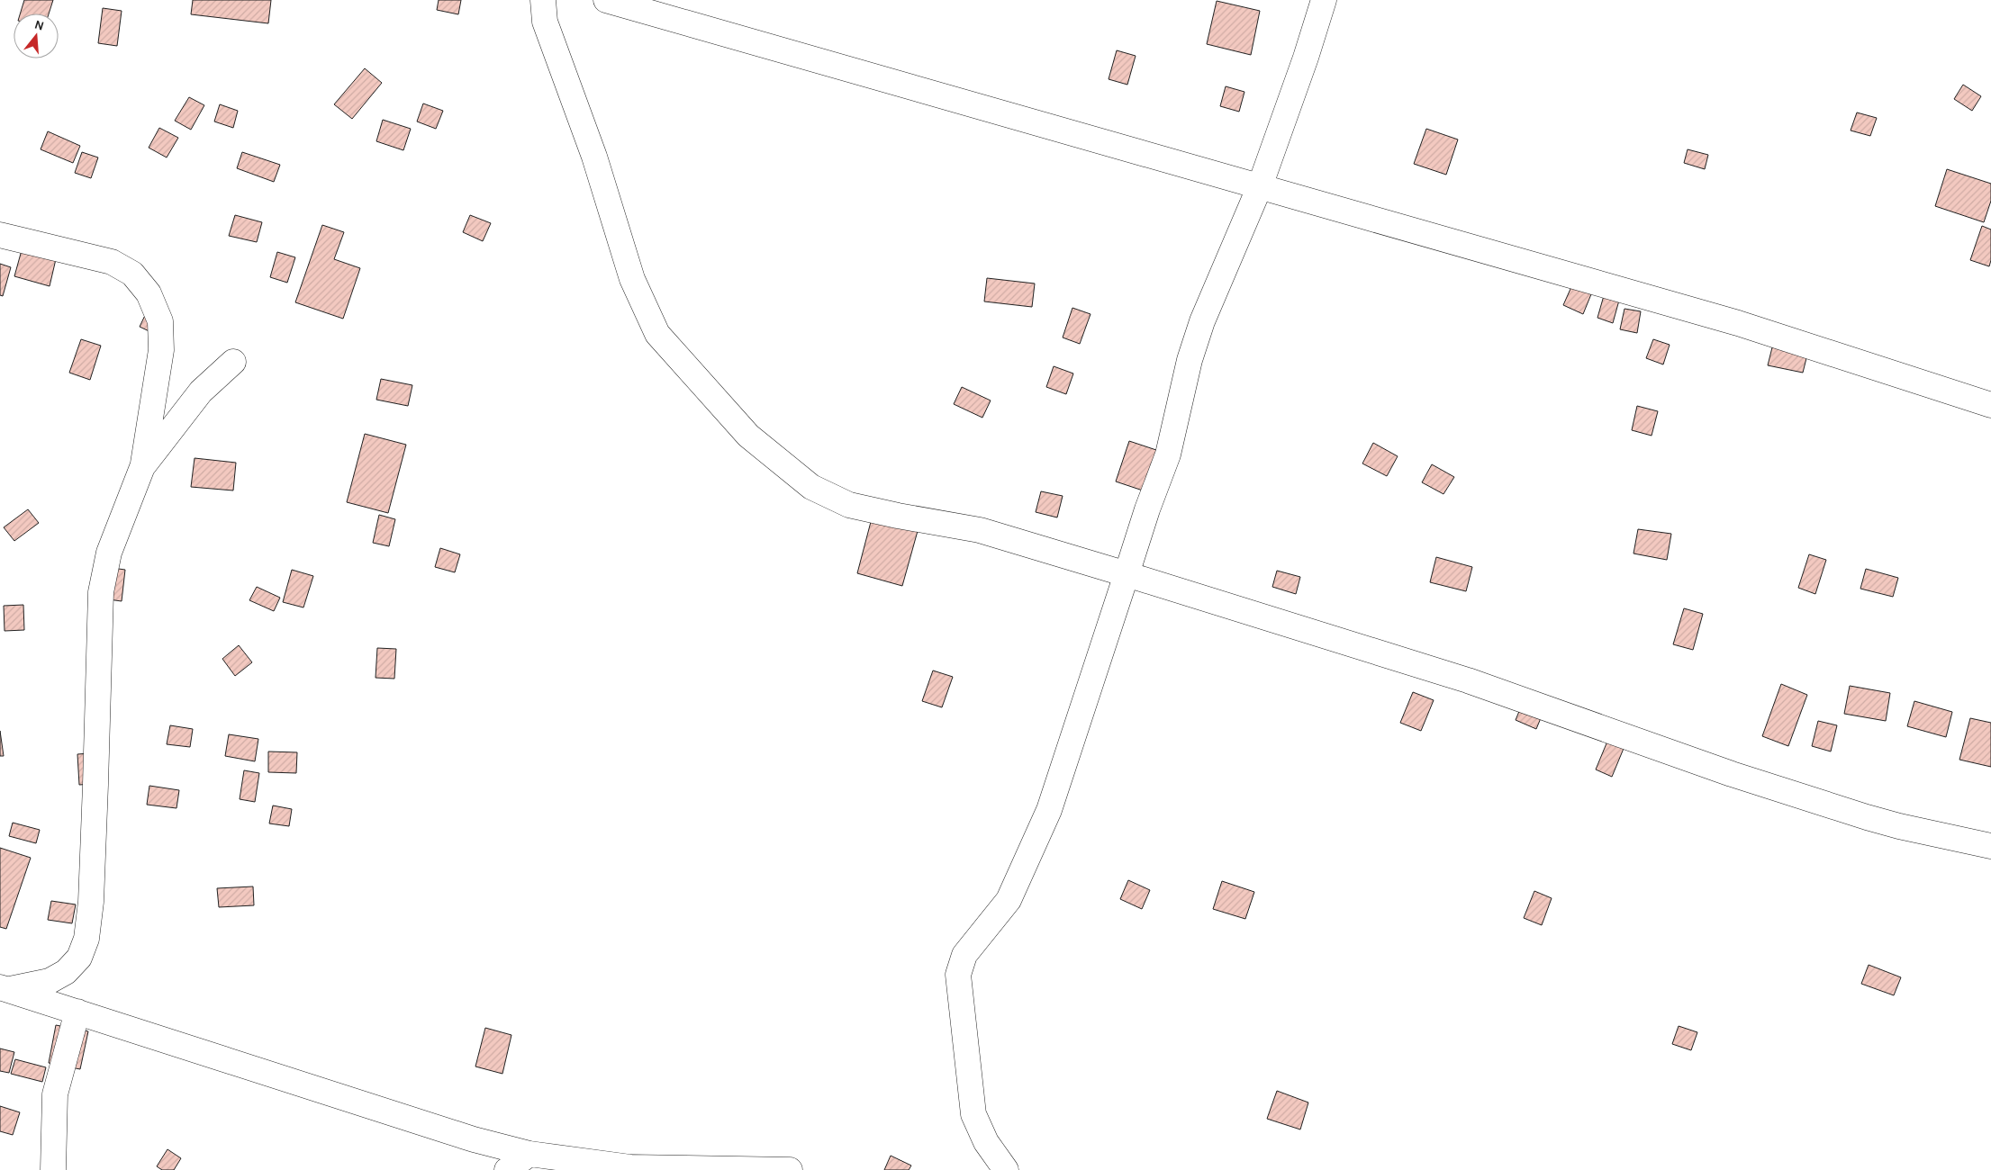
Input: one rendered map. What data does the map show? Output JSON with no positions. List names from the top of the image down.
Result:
{
  "north": "top"
}
